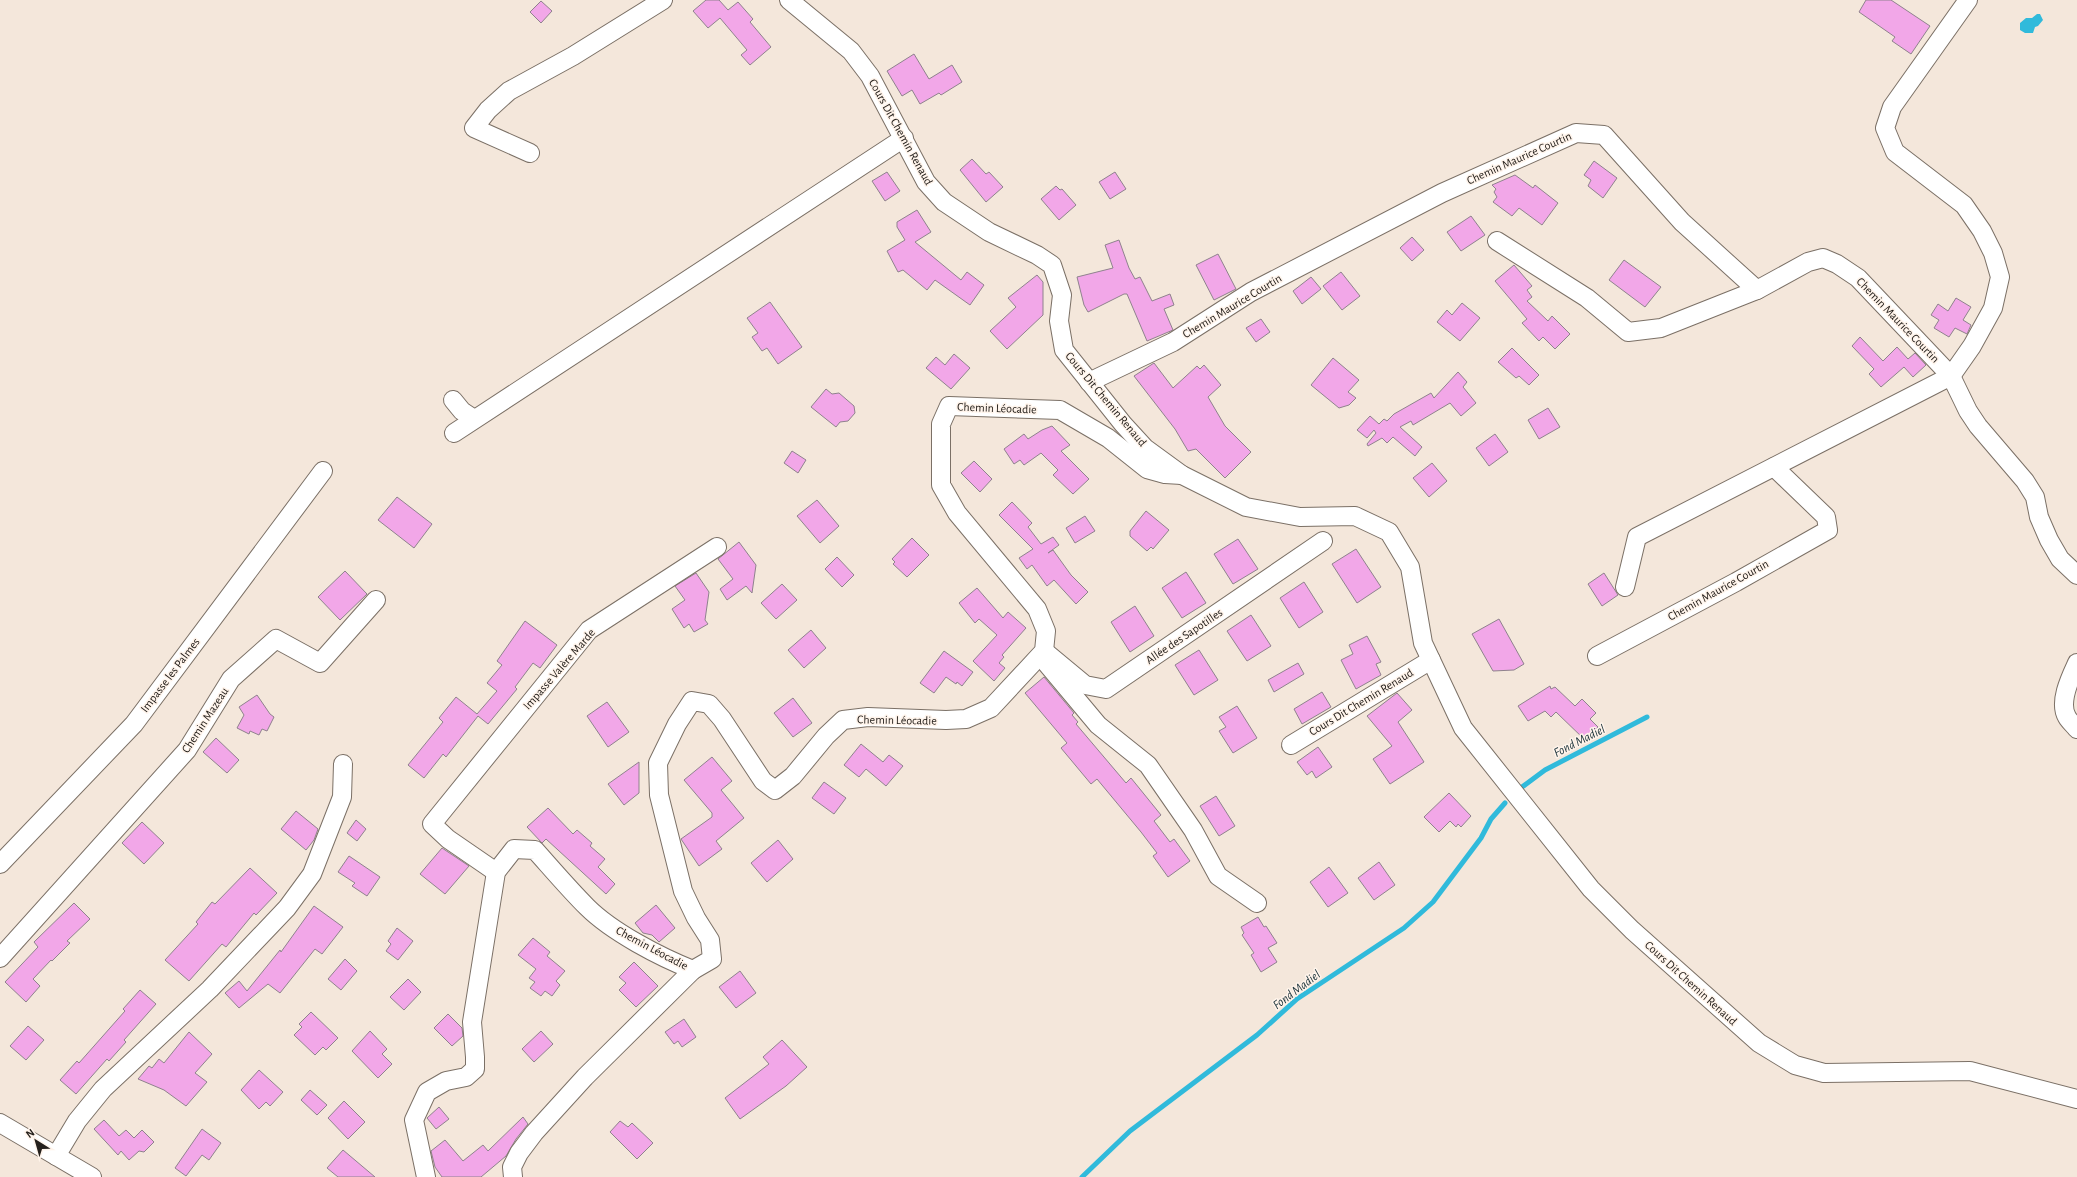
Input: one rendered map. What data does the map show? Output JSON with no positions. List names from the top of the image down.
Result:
{
  "streets": {
    "street": [
      "Cours Dit Chemin Renaud",
      "Chemin Maurice Courtin",
      "Chemin Léocadie",
      "Allée des Sapotilles",
      "Impasse Valère Marde",
      "Impasse les Palmes",
      "Chemin Mazeau"
    ]
  },
  "crossings": [
    ["Cours Dit Chemin Renaud", "Chemin Maurice Courtin"],
    ["Cours Dit Chemin Renaud", "Chemin Léocadie"],
    ["Chemin Léocadie", "Allée des Sapotilles"],
    ["Chemin Léocadie", "Impasse Valère Marde"]
  ],
  "water": ["Fond Madiel"],
  "north": "top left"
}
